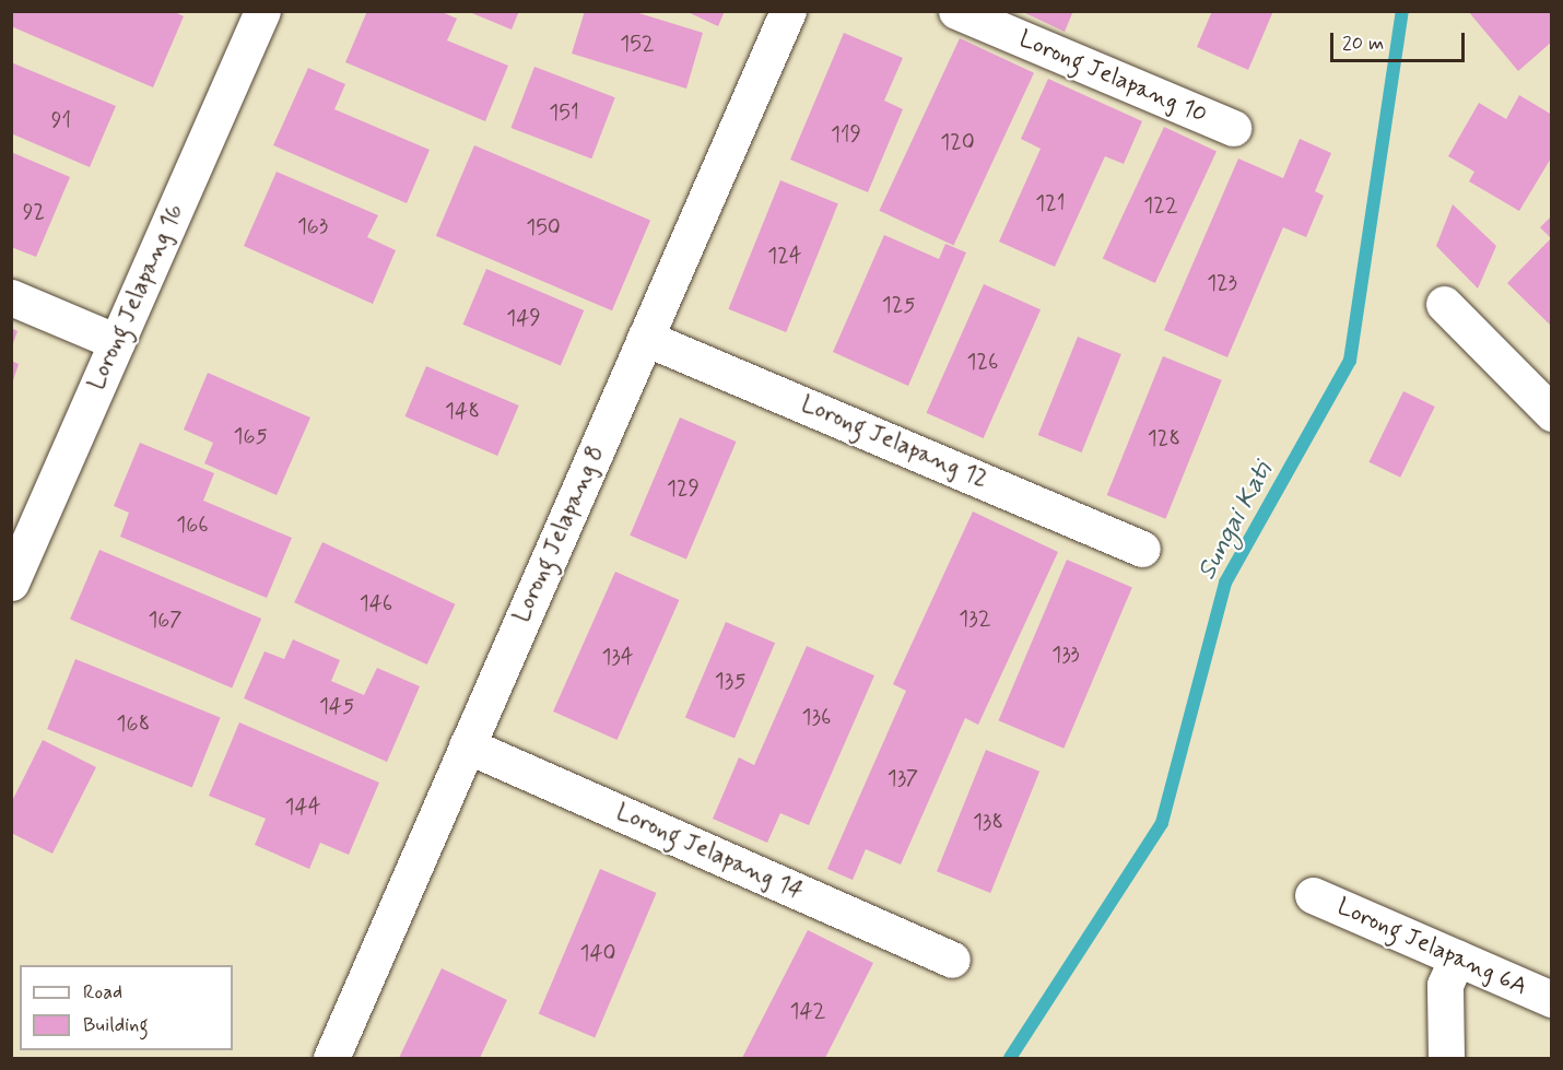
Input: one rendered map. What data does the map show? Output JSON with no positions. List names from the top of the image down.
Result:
{
  "streets": {
    "street": [
      "Lorong Jelapang 10",
      "Lorong Jelapang 16",
      "Lorong Jelapang 12",
      "Lorong Jelapang 8",
      "Lorong Jelapang 14",
      "Lorong Jelapang 6A"
    ]
  },
  "crossings": [
    ["Lorong Jelapang 12", "Lorong Jelapang 8"],
    ["Lorong Jelapang 8", "Lorong Jelapang 14"]
  ],
  "water": ["Sungai Kati"],
  "house_numbers": [
    "152",
    "151",
    "91",
    "119",
    "120",
    "121",
    "122",
    "92",
    "163",
    "150",
    "124",
    "123",
    "125",
    "149",
    "126",
    "148",
    "165",
    "128",
    "129",
    "166",
    "146",
    "132",
    "167",
    "133",
    "134",
    "135",
    "145",
    "136",
    "168",
    "137",
    "144",
    "138",
    "140",
    "142"
  ],
  "legend": ["Road", "Building"],
  "scale_bar": "20 m"
}
